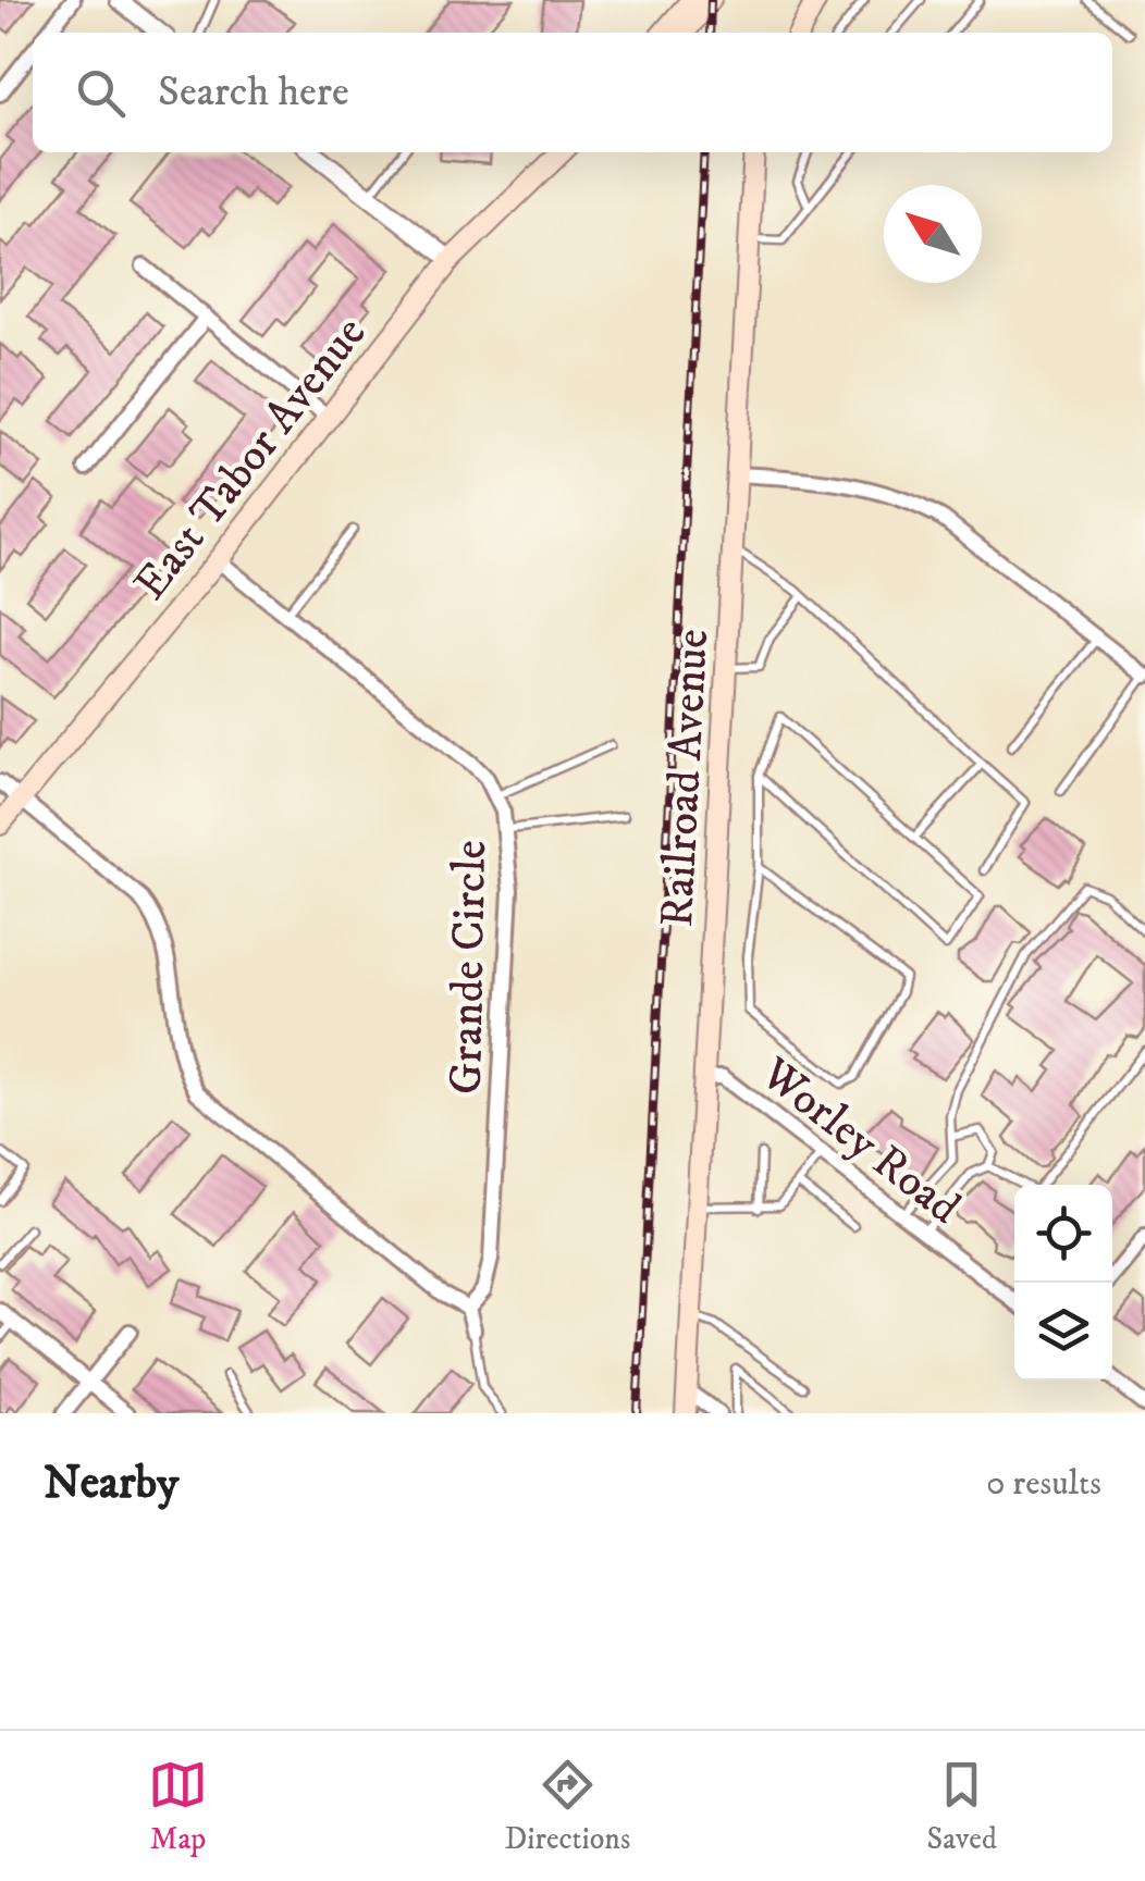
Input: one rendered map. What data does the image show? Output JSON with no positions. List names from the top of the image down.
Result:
{
  "streets": {
    "main road": ["East Tabor Avenue", "Railroad Avenue"],
    "street": ["Grande Circle", "Worley Road"]
  },
  "crossings": [
    ["East Tabor Avenue", "Grande Circle"],
    ["Railroad Avenue", "Worley Road"]
  ],
  "north": "top left",
  "page": {
    "search": "Search here",
    "heading": ["Nearby", "0 results"],
    "nav": ["Map", "Directions", "Saved"]
  }
}
